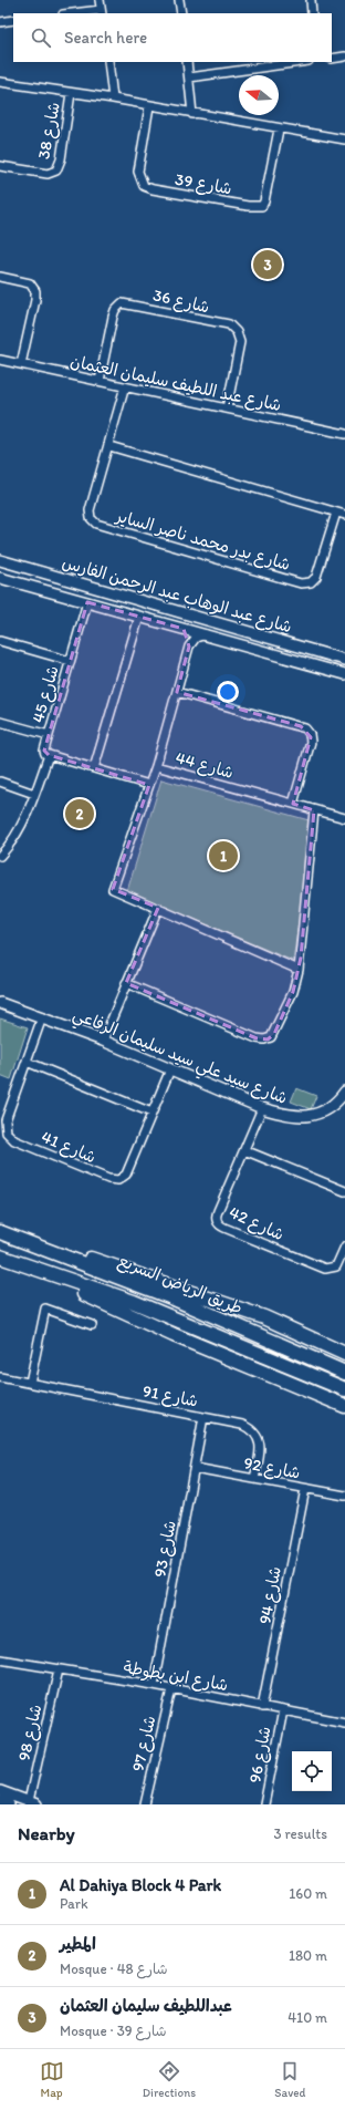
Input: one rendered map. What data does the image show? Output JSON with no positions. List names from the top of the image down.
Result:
{
  "streets": {
    "highway": ["طريق الرياض السريع"],
    "street": [
      "شارع 38",
      "شارع 39",
      "شارع 36",
      "شارع عبد اللطيف سليمان العثمان",
      "شارع بدر محمد ناصر الساير",
      "شارع عبد الوهاب عبد الرحمن الفارس",
      "شارع 45",
      "شارع 44",
      "شارع سيد علي سيد سليمان الرفاعي",
      "شارع 41",
      "شارع 42",
      "شارع 91",
      "شارع 92",
      "شارع 93",
      "شارع 94",
      "شارع ابن بطوطة",
      "شارع 98",
      "شارع 97",
      "شارع 96"
    ]
  },
  "crossings": [
    ["شارع 36", "شارع عبد اللطيف سليمان العثمان"],
    ["شارع عبد اللطيف سليمان العثمان", "شارع بدر محمد ناصر الساير"],
    ["شارع عبد الوهاب عبد الرحمن الفارس", "شارع 45"],
    ["شارع سيد علي سيد سليمان الرفاعي", "شارع 41"],
    ["شارع سيد علي سيد سليمان الرفاعي", "شارع 42"],
    ["شارع 91", "شارع 92"],
    ["شارع 91", "شارع 93"],
    ["شارع 92", "شارع 93"],
    ["شارع 92", "شارع 94"],
    ["شارع 93", "شارع ابن بطوطة"],
    ["شارع 94", "شارع ابن بطوطة"],
    ["شارع ابن بطوطة", "شارع 98"],
    ["شارع ابن بطوطة", "شارع 97"],
    ["شارع ابن بطوطة", "شارع 96"]
  ],
  "north": "left",
  "page": {
    "search": "Search here",
    "pins": ["3", "2", "1"],
    "heading": ["Nearby", "3 results"],
    "list": [
      {
        "mark": "1",
        "name": "Al Dahiya Block 4 Park",
        "note": "Park",
        "value": "160 m"
      },
      {
        "mark": "2",
        "name": "المطير",
        "note": "Mosque · شارع 48",
        "value": "180 m"
      },
      {
        "mark": "3",
        "name": "عبداللطيف سليمان العثمان",
        "note": "Mosque · شارع 39",
        "value": "410 m"
      }
    ],
    "nav": ["Map", "Directions", "Saved"]
  }
}
